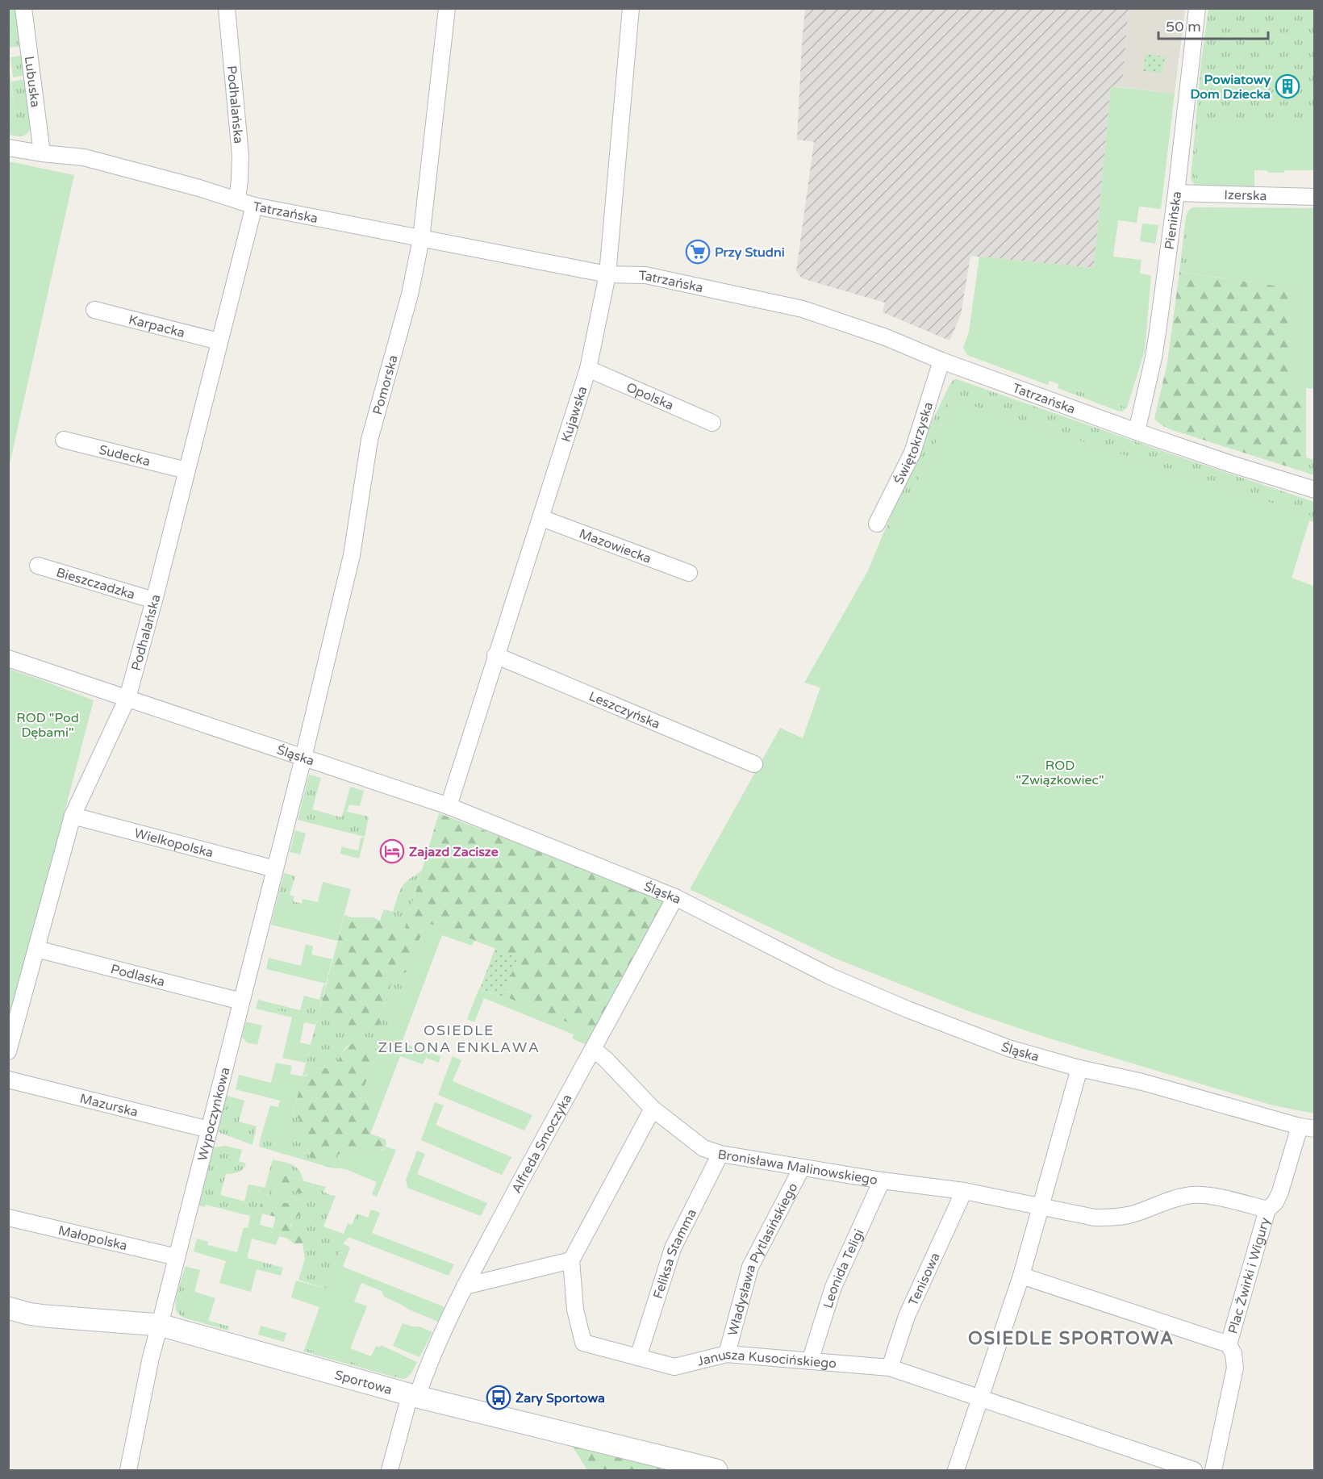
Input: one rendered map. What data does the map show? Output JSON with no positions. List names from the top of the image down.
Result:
{
  "streets": {
    "street": [
      "Lubuska",
      "Podhalańska",
      "Izerska",
      "Tatrzańska",
      "Pienińska",
      "Karpacka",
      "Pomorska",
      "Opolska",
      "Kujawska",
      "Świętokrzyska",
      "Sudecka",
      "Mazowiecka",
      "Bieszczadzka",
      "Leszczyńska",
      "Śląska",
      "Wielkopolska",
      "Podlaska",
      "Mazurska",
      "Wypoczynkowa",
      "Alfreda Smoczyka",
      "Bronisława Malinowskiego",
      "Małopolska",
      "Feliksa Stamma",
      "Władysława Pytlasińskiego",
      "Leonida Teligi",
      "Plac Żwirki i Wigury",
      "Tenisowa",
      "Janusza Kusocińskiego",
      "Sportowa"
    ]
  },
  "crossings": [
    ["Lubuska", "Tatrzańska"],
    ["Podhalańska", "Tatrzańska"],
    ["Podhalańska", "Karpacka"],
    ["Podhalańska", "Sudecka"],
    ["Podhalańska", "Bieszczadzka"],
    ["Podhalańska", "Śląska"],
    ["Podhalańska", "Wielkopolska"],
    ["Podhalańska", "Podlaska"],
    ["Izerska", "Pienińska"],
    ["Tatrzańska", "Pienińska"],
    ["Tatrzańska", "Pomorska"],
    ["Tatrzańska", "Kujawska"],
    ["Tatrzańska", "Świętokrzyska"],
    ["Pomorska", "Śląska"],
    ["Pomorska", "Wypoczynkowa"],
    ["Opolska", "Kujawska"],
    ["Kujawska", "Mazowiecka"],
    ["Kujawska", "Leszczyńska"],
    ["Kujawska", "Śląska"],
    ["Śląska", "Wypoczynkowa"],
    ["Śląska", "Alfreda Smoczyka"],
    ["Śląska", "Plac Żwirki i Wigury"],
    ["Wielkopolska", "Wypoczynkowa"],
    ["Podlaska", "Wypoczynkowa"],
    ["Mazurska", "Wypoczynkowa"],
    ["Wypoczynkowa", "Małopolska"],
    ["Wypoczynkowa", "Sportowa"],
    ["Alfreda Smoczyka", "Bronisława Malinowskiego"],
    ["Alfreda Smoczyka", "Sportowa"],
    ["Bronisława Malinowskiego", "Feliksa Stamma"],
    ["Bronisława Malinowskiego", "Władysława Pytlasińskiego"],
    ["Bronisława Malinowskiego", "Leonida Teligi"],
    ["Bronisława Malinowskiego", "Plac Żwirki i Wigury"],
    ["Bronisława Malinowskiego", "Tenisowa"],
    ["Feliksa Stamma", "Janusza Kusocińskiego"],
    ["Władysława Pytlasińskiego", "Janusza Kusocińskiego"],
    ["Leonida Teligi", "Janusza Kusocińskiego"],
    ["Tenisowa", "Janusza Kusocińskiego"]
  ],
  "districts": ["OSIEDLE ZIELONA ENKLAWA", "OSIEDLE SPORTOWA"],
  "parks": ["ROD \"Pod Dębami\"", "ROD \"Związkowiec\""],
  "places": {
    "building": ["Powiatowy Dom Dziecka"],
    "supermarket": ["Przy Studni"],
    "hotel": ["Zajazd Zacisze"],
    "bus stop": ["Żary Sportowa"]
  },
  "scale_bar": "50 m"
}
